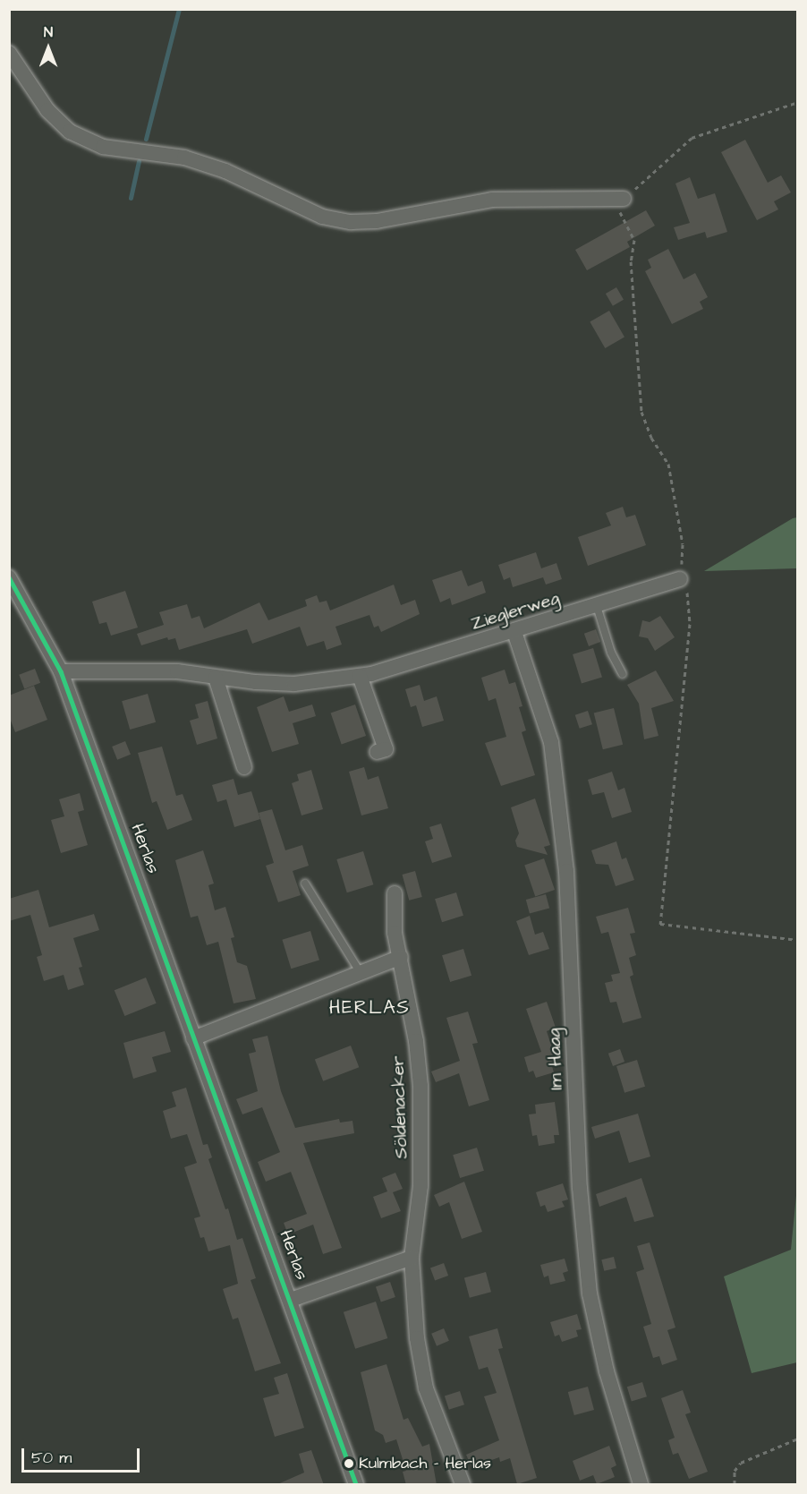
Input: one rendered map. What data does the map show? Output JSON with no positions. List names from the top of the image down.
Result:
{
  "streets": {
    "street": [
      "Zieglerweg",
      "Herlas",
      "Im Haag",
      "Söldenacker"
    ]
  },
  "crossings": [
    ["Zieglerweg", "Herlas"],
    ["Zieglerweg", "Im Haag"]
  ],
  "districts": ["HERLAS"],
  "places": ["Kulmbach - Herlas"],
  "scale_bar": "50 m",
  "north": "top"
}
